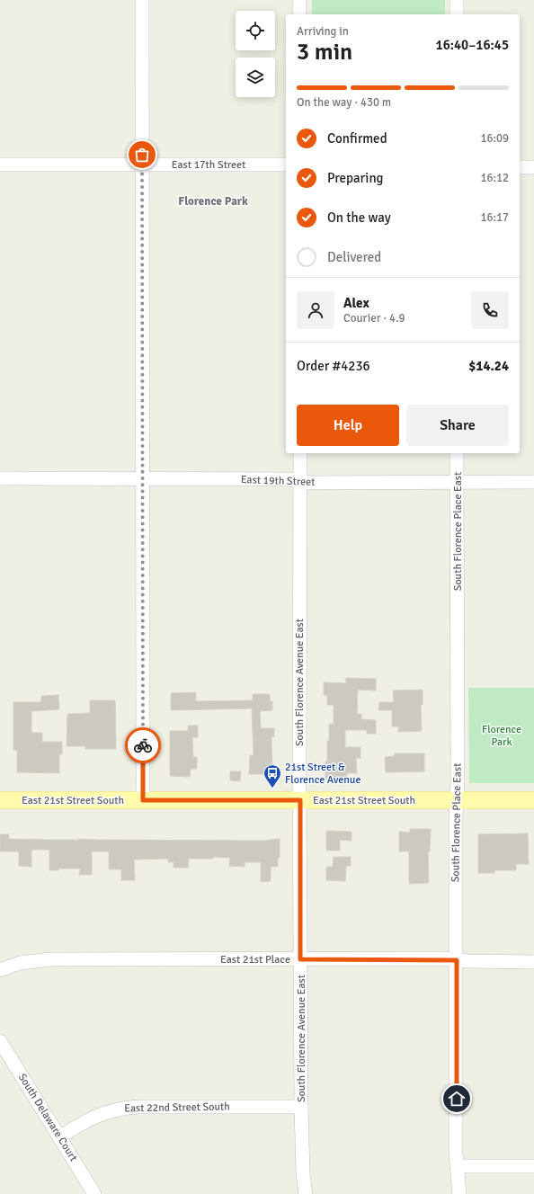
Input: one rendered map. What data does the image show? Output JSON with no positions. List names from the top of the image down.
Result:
{
  "streets": {
    "main road": ["East 21st Street South"],
    "street": [
      "East 17th Street",
      "East 19th Street",
      "South Florence Place East",
      "South Florence Avenue East",
      "East 21st Place",
      "East 22nd Street South",
      "South Delaware Court"
    ]
  },
  "crossings": [
    ["East 19th Street", "South Florence Place East"],
    ["East 19th Street", "South Florence Avenue East"],
    ["South Florence Place East", "East 21st Street South"],
    ["South Florence Place East", "East 21st Place"],
    ["South Florence Avenue East", "East 21st Street South"],
    ["South Florence Avenue East", "East 21st Place"],
    ["South Florence Avenue East", "East 22nd Street South"],
    ["East 22nd Street South", "South Delaware Court"]
  ],
  "districts": ["Florence Park"],
  "parks": ["Florence Park"],
  "places": {
    "bus stop": ["21st Street & Florence Avenue"]
  },
  "page": {
    "heading": ["3 min", "Arriving in", "16:40–16:45"],
    "panel": [
      "Alex",
      "Courier · 4.9",
      "Order #4236",
      "$14.24"
    ],
    "bar": "On the way · 430 m",
    "list": [
      ["Confirmed", "16:09"],
      ["Preparing", "16:12"],
      ["On the way", "16:17"],
      "Delivered"
    ],
    "buttons": ["Help", "Share"]
  }
}
